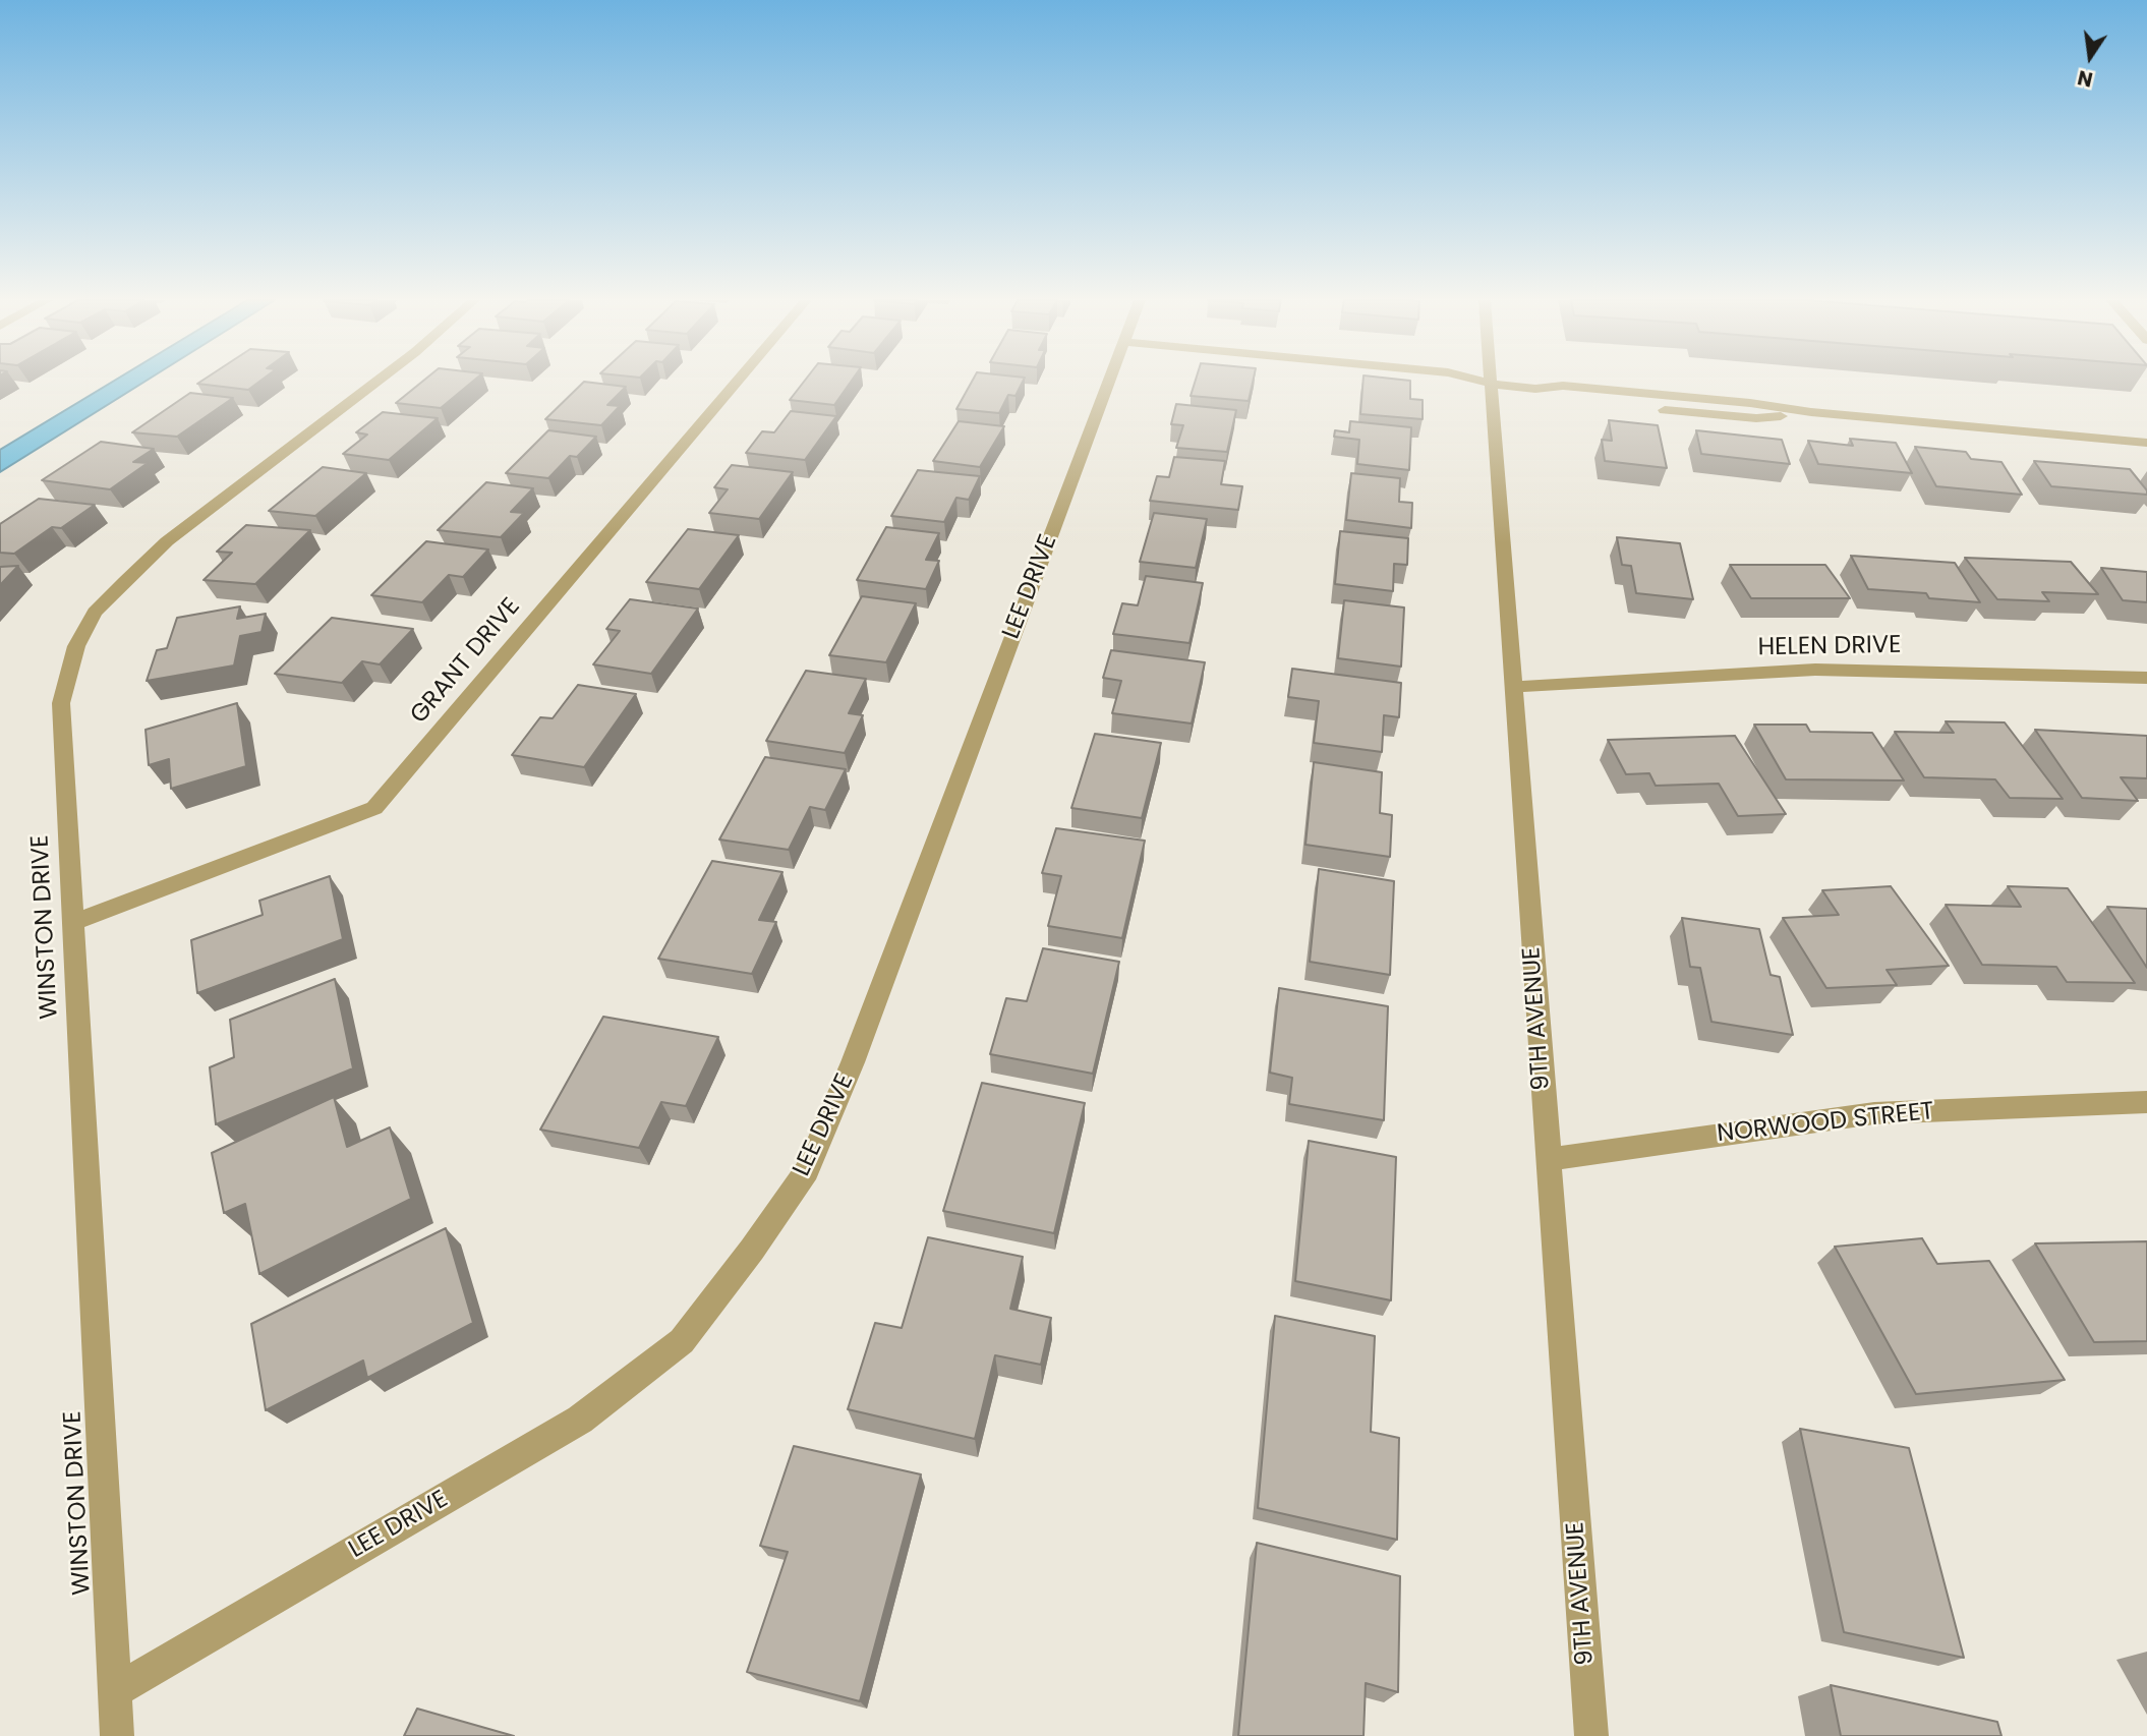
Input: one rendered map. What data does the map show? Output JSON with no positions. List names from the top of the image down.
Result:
{
  "streets": {
    "street": [
      "LEE DRIVE",
      "HELEN DRIVE",
      "GRANT DRIVE",
      "WINSTON DRIVE",
      "9TH AVENUE",
      "NORWOOD STREET"
    ]
  },
  "crossings": [
    ["LEE DRIVE", "WINSTON DRIVE"],
    ["HELEN DRIVE", "9TH AVENUE"],
    ["GRANT DRIVE", "WINSTON DRIVE"],
    ["9TH AVENUE", "NORWOOD STREET"]
  ],
  "north": "bottom"
}
